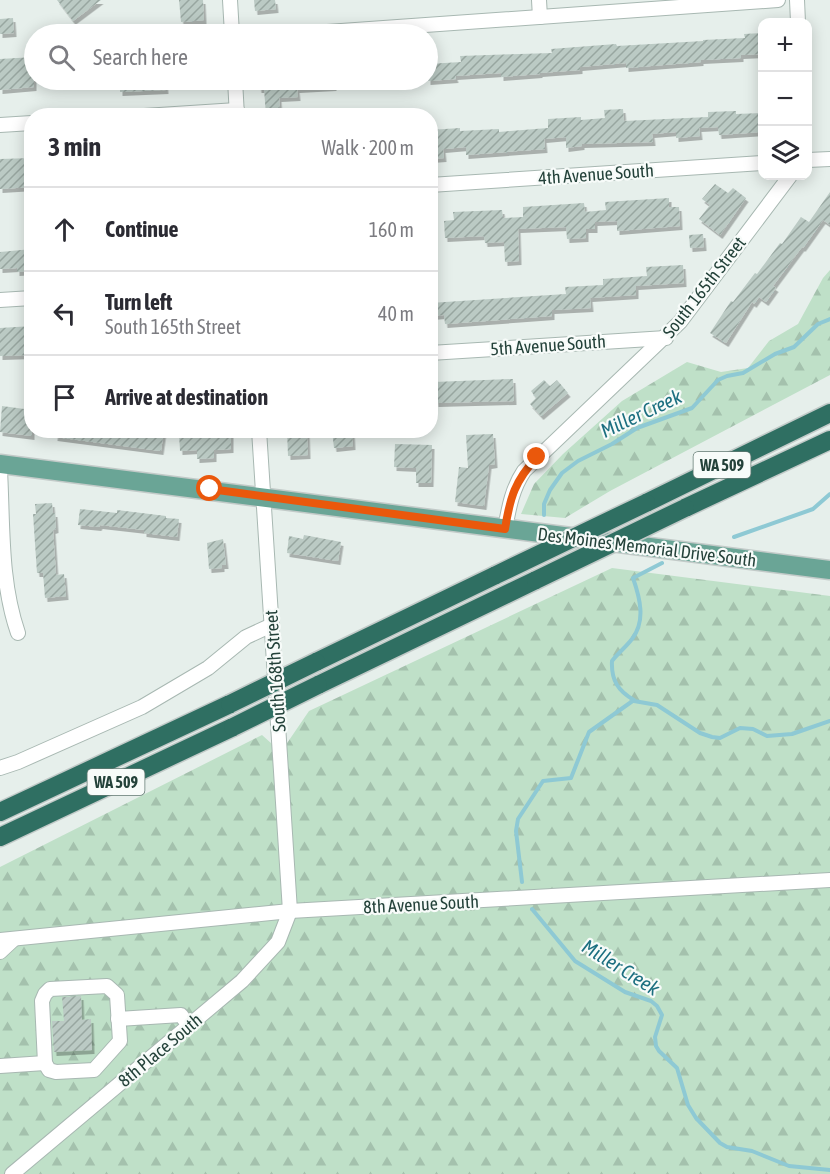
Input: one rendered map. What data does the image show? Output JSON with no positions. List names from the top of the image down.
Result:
{
  "streets": {
    "highway": ["WA 509"],
    "main road": ["Des Moines Memorial Drive South"],
    "street": [
      "4th Avenue South",
      "South 165th Street",
      "5th Avenue South",
      "South 168th Street",
      "8th Avenue South",
      "8th Place South"
    ]
  },
  "crossings": [
    ["South 165th Street", "5th Avenue South"],
    ["South 165th Street", "Des Moines Memorial Drive South"],
    ["Des Moines Memorial Drive South", "South 168th Street"],
    ["South 168th Street", "8th Avenue South"],
    ["South 168th Street", "8th Place South"],
    ["8th Avenue South", "8th Place South"]
  ],
  "water": ["Miller Creek"],
  "page": {
    "map_buttons": ["+", "−"],
    "search": "Search here",
    "heading": ["3 min", "Walk · 200 m"],
    "list": [
      ["Continue", "160 m"],
      ["Turn left", "South 165th Street", "40 m"],
      "Arrive at destination"
    ]
  }
}
